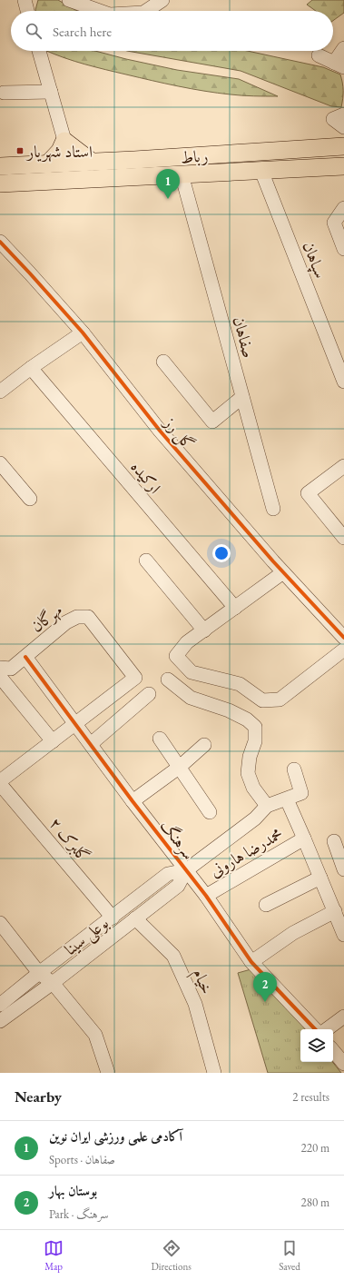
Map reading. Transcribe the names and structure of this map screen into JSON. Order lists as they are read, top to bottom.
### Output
{
  "streets": {
    "main road": ["رباط"],
    "street": [
      "سپاهان",
      "صفاهان",
      "گل رز",
      "ارکیده",
      "مهرگان",
      "گلبرک ۲",
      "سرهنگ",
      "محمدرضا هارونی",
      "بوعلی سینا",
      "خیام"
    ]
  },
  "crossings": [
    ["رباط", "سپاهان"],
    ["رباط", "صفاهان"],
    ["مهرگان", "سرهنگ"],
    ["گلبرک ۲", "بوعلی سینا"],
    ["سرهنگ", "محمدرضا هارونی"],
    ["سرهنگ", "بوعلی سینا"],
    ["محمدرضا هارونی", "بوعلی سینا"],
    ["بوعلی سینا", "خیام"]
  ],
  "places": {
    "transit": ["استاد شهریار"]
  },
  "page": {
    "search": "Search here",
    "pins": ["1", "2"],
    "heading": ["Nearby", "2 results"],
    "list": [
      {
        "mark": "1",
        "name": "آکادمی علمی ورزشی ایران نوین",
        "note": "Sports · صفاهان",
        "value": "220 m"
      },
      {
        "mark": "2",
        "name": "بوستان بهار",
        "note": "Park · سرهنگ",
        "value": "280 m"
      }
    ],
    "nav": ["Map", "Directions", "Saved"]
  }
}
